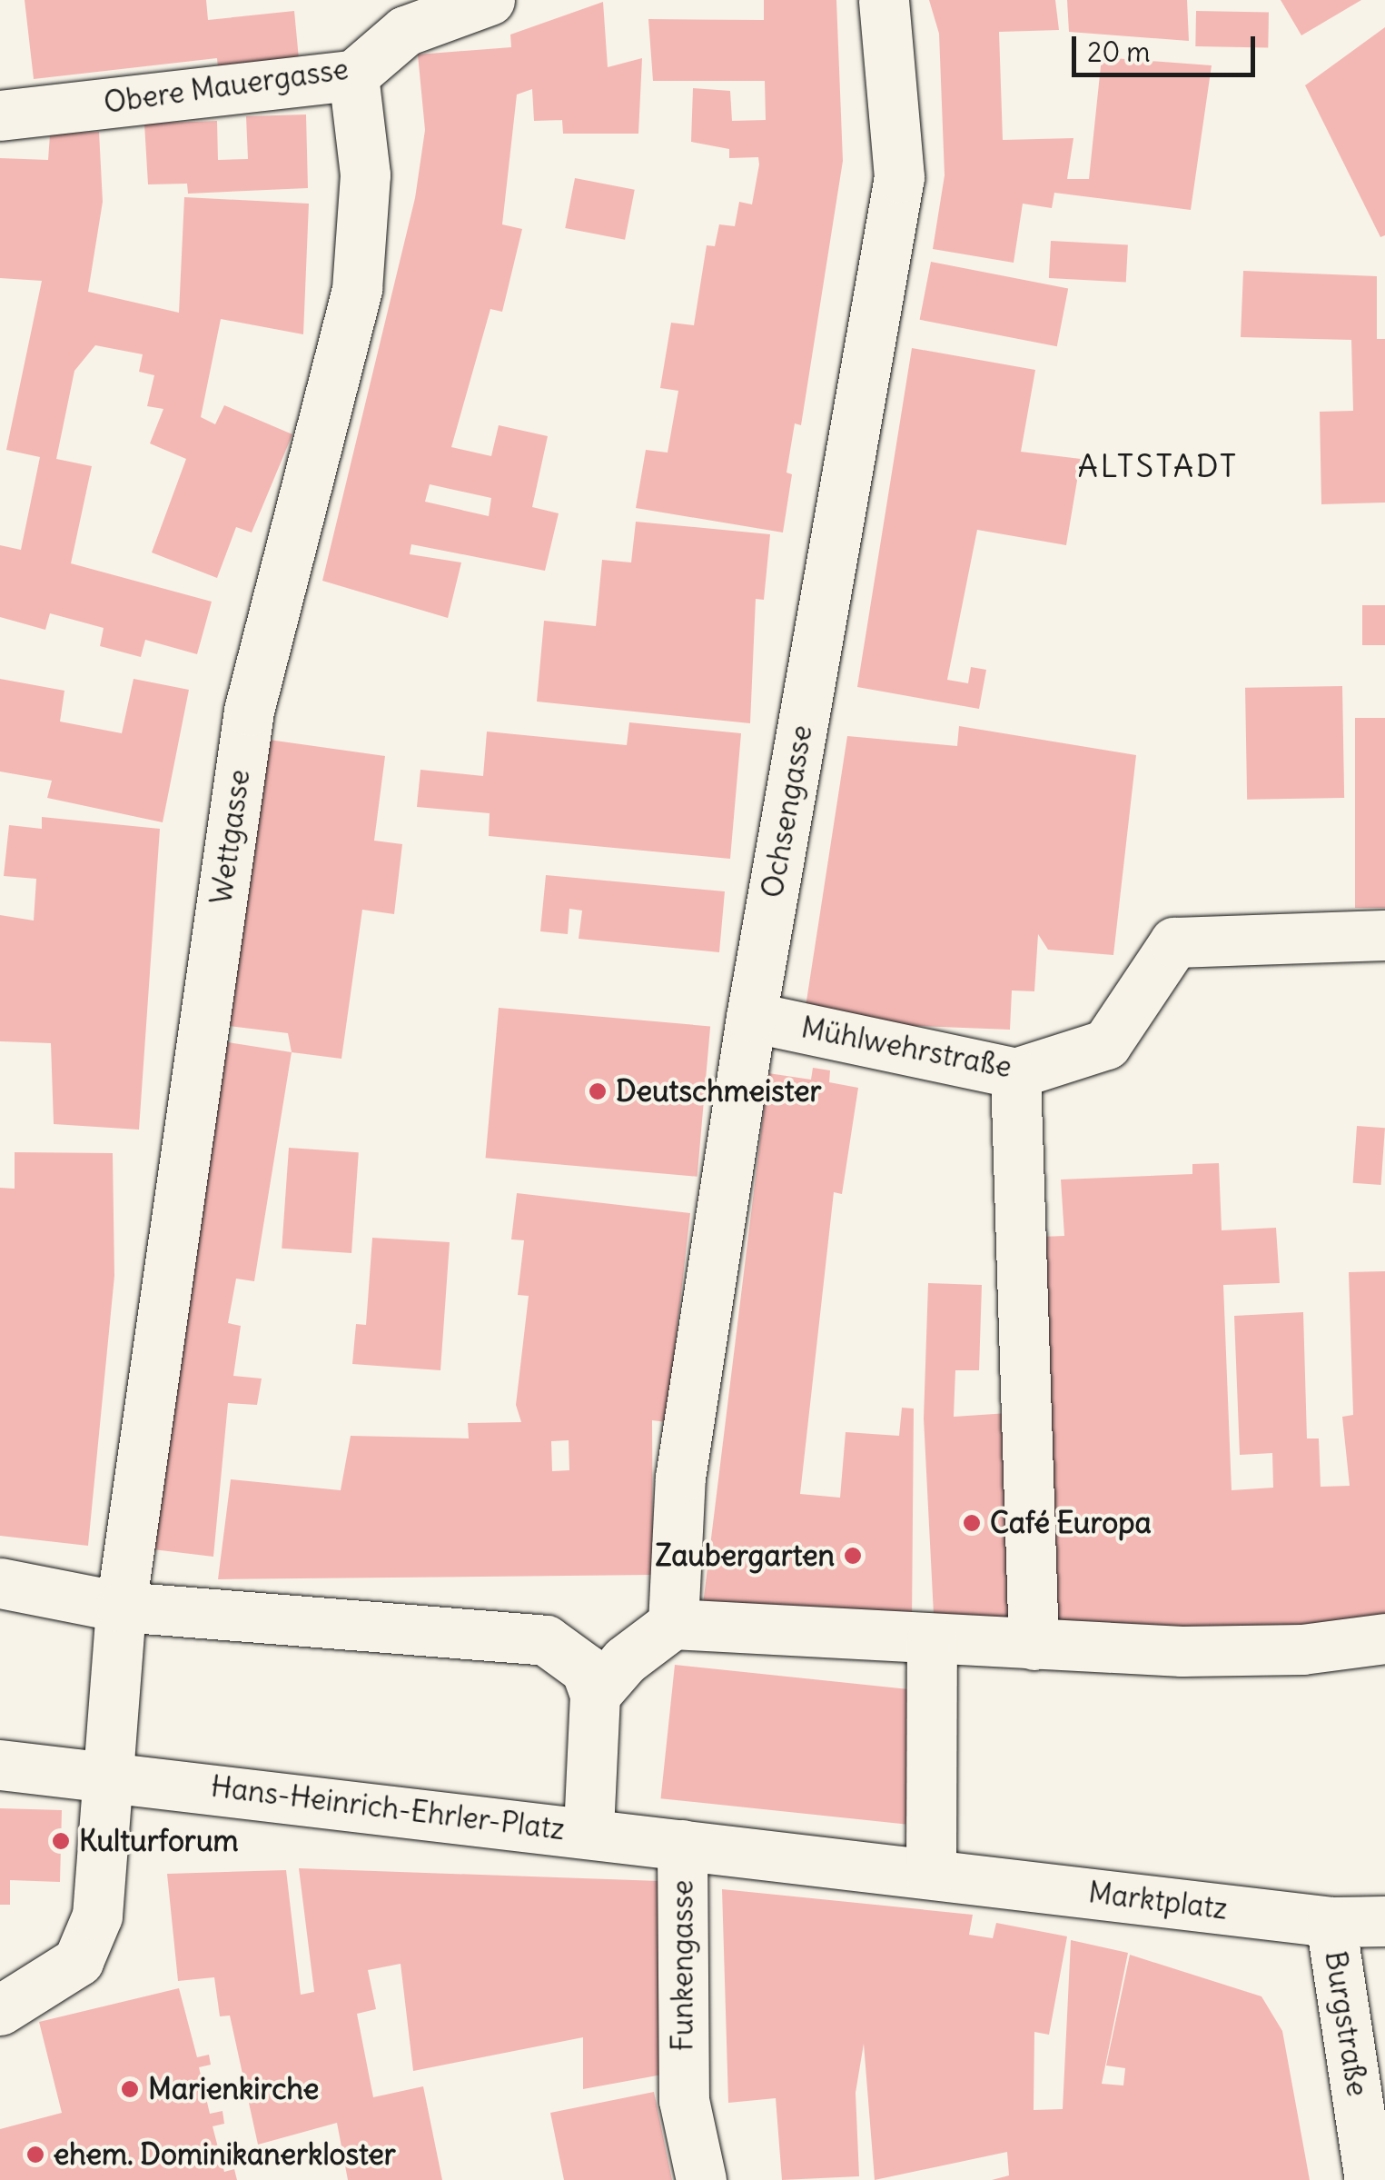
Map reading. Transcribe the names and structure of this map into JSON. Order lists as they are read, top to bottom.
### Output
{
  "streets": {
    "street": [
      "Obere Mauergasse",
      "Ochsengasse",
      "Wettgasse",
      "Mühlwehrstraße",
      "Hans-Heinrich-Ehrler-Platz",
      "Marktplatz",
      "Funkengasse",
      "Burgstraße"
    ]
  },
  "crossings": [
    ["Obere Mauergasse", "Wettgasse"],
    ["Ochsengasse", "Mühlwehrstraße"],
    ["Hans-Heinrich-Ehrler-Platz", "Funkengasse"],
    ["Marktplatz", "Funkengasse"],
    ["Marktplatz", "Burgstraße"]
  ],
  "districts": ["ALTSTADT"],
  "places": [
    "Deutschmeister",
    "Café Europa",
    "Zaubergarten",
    "Kulturforum",
    "Marienkirche",
    "ehem. Dominikanerkloster"
  ],
  "scale_bar": "20 m"
}
